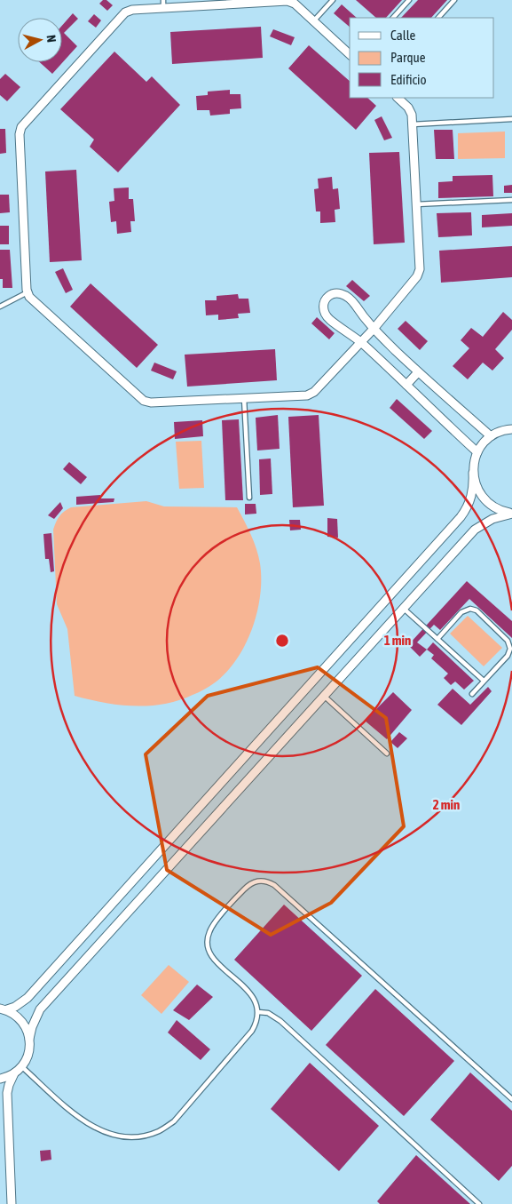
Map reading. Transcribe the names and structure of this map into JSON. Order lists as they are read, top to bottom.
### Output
{
  "legend": ["Calle", "Parque", "Edificio"],
  "north": "right",
  "rings": ["1 min", "2 min"]
}
